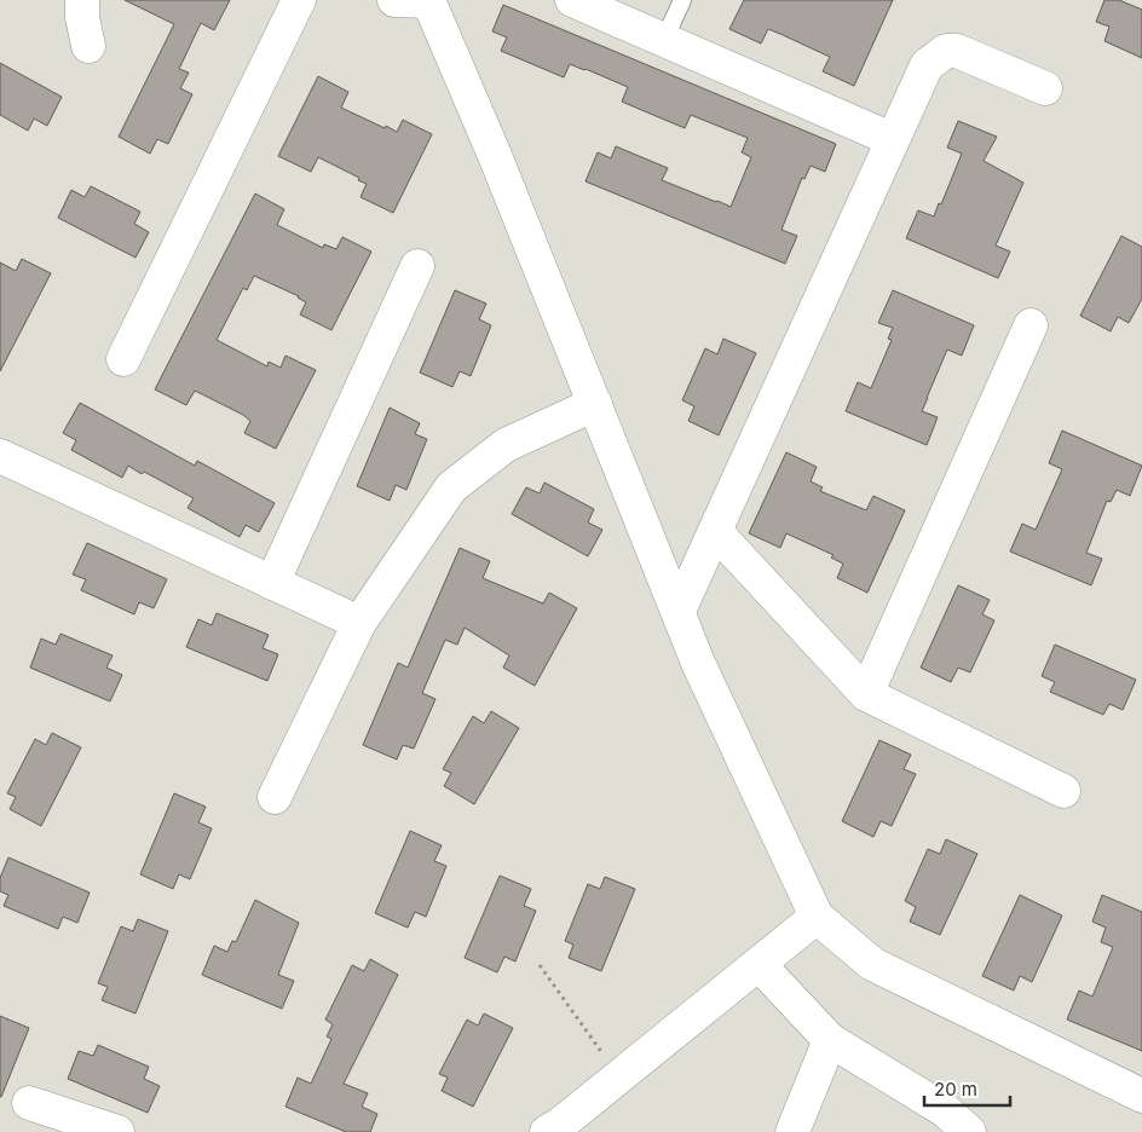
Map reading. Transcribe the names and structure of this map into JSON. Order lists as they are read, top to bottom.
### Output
{
  "scale_bar": "20 m"
}
